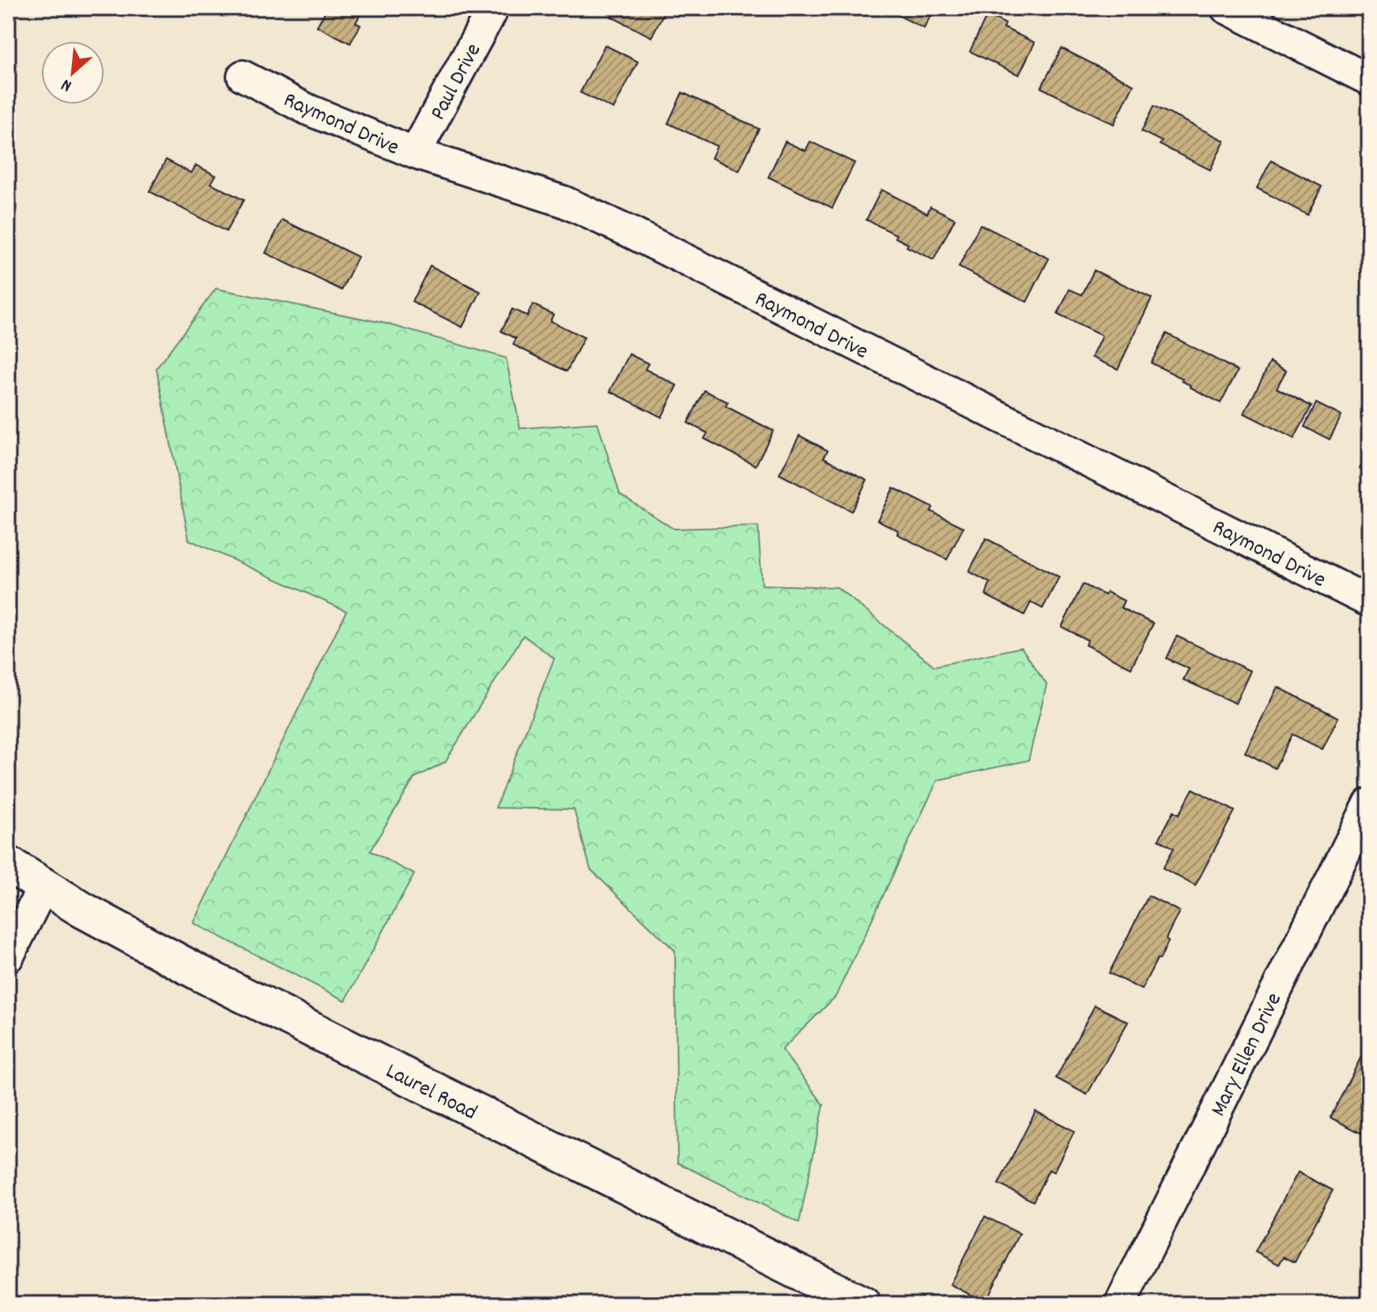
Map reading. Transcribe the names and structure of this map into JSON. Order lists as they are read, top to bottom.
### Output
{
  "streets": {
    "street": [
      "Paul Drive",
      "Raymond Drive",
      "Mary Ellen Drive",
      "Laurel Road"
    ]
  },
  "crossings": [
    ["Paul Drive", "Raymond Drive"]
  ],
  "north": "bottom left"
}
